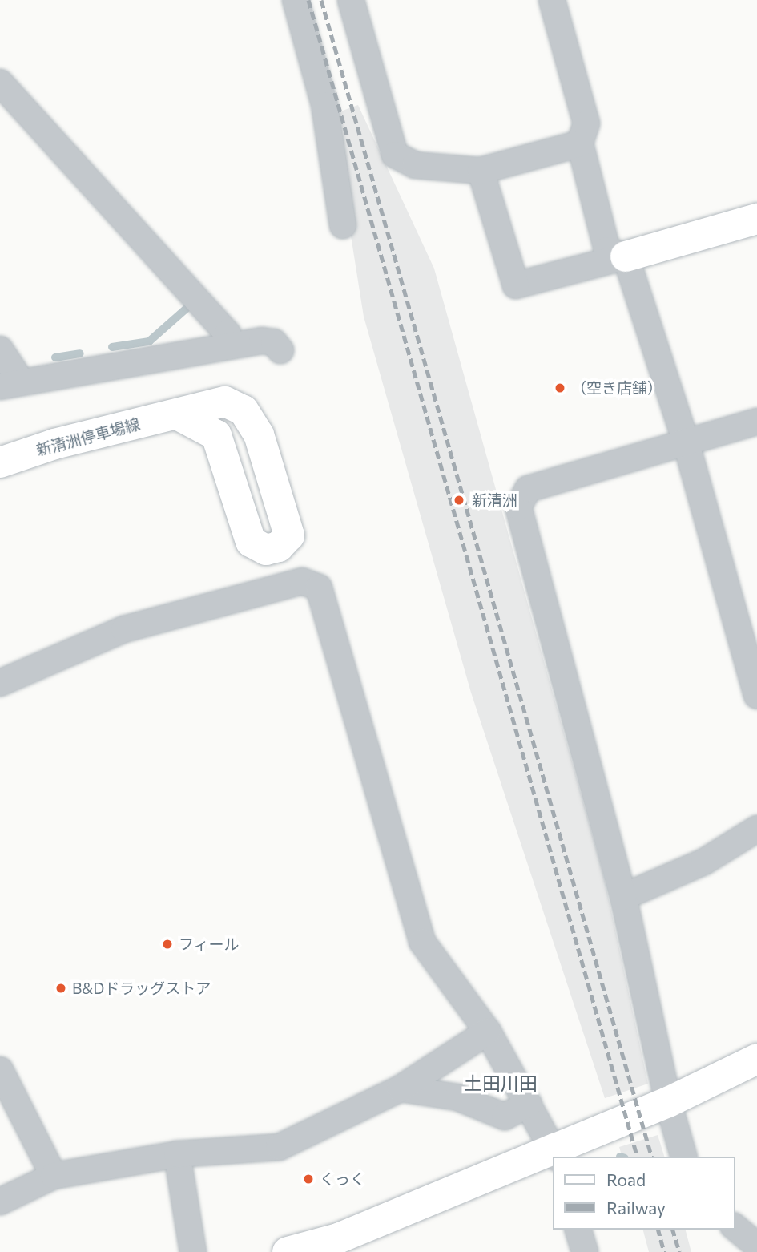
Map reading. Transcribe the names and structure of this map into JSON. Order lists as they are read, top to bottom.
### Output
{
  "streets": {
    "street": ["新清洲停車場線"]
  },
  "districts": ["土田川田"],
  "places": [
    "（空き店舗）",
    "新清洲",
    "フィール",
    "B&Dドラッグストア",
    "くっく"
  ],
  "legend": ["Road", "Railway"]
}
